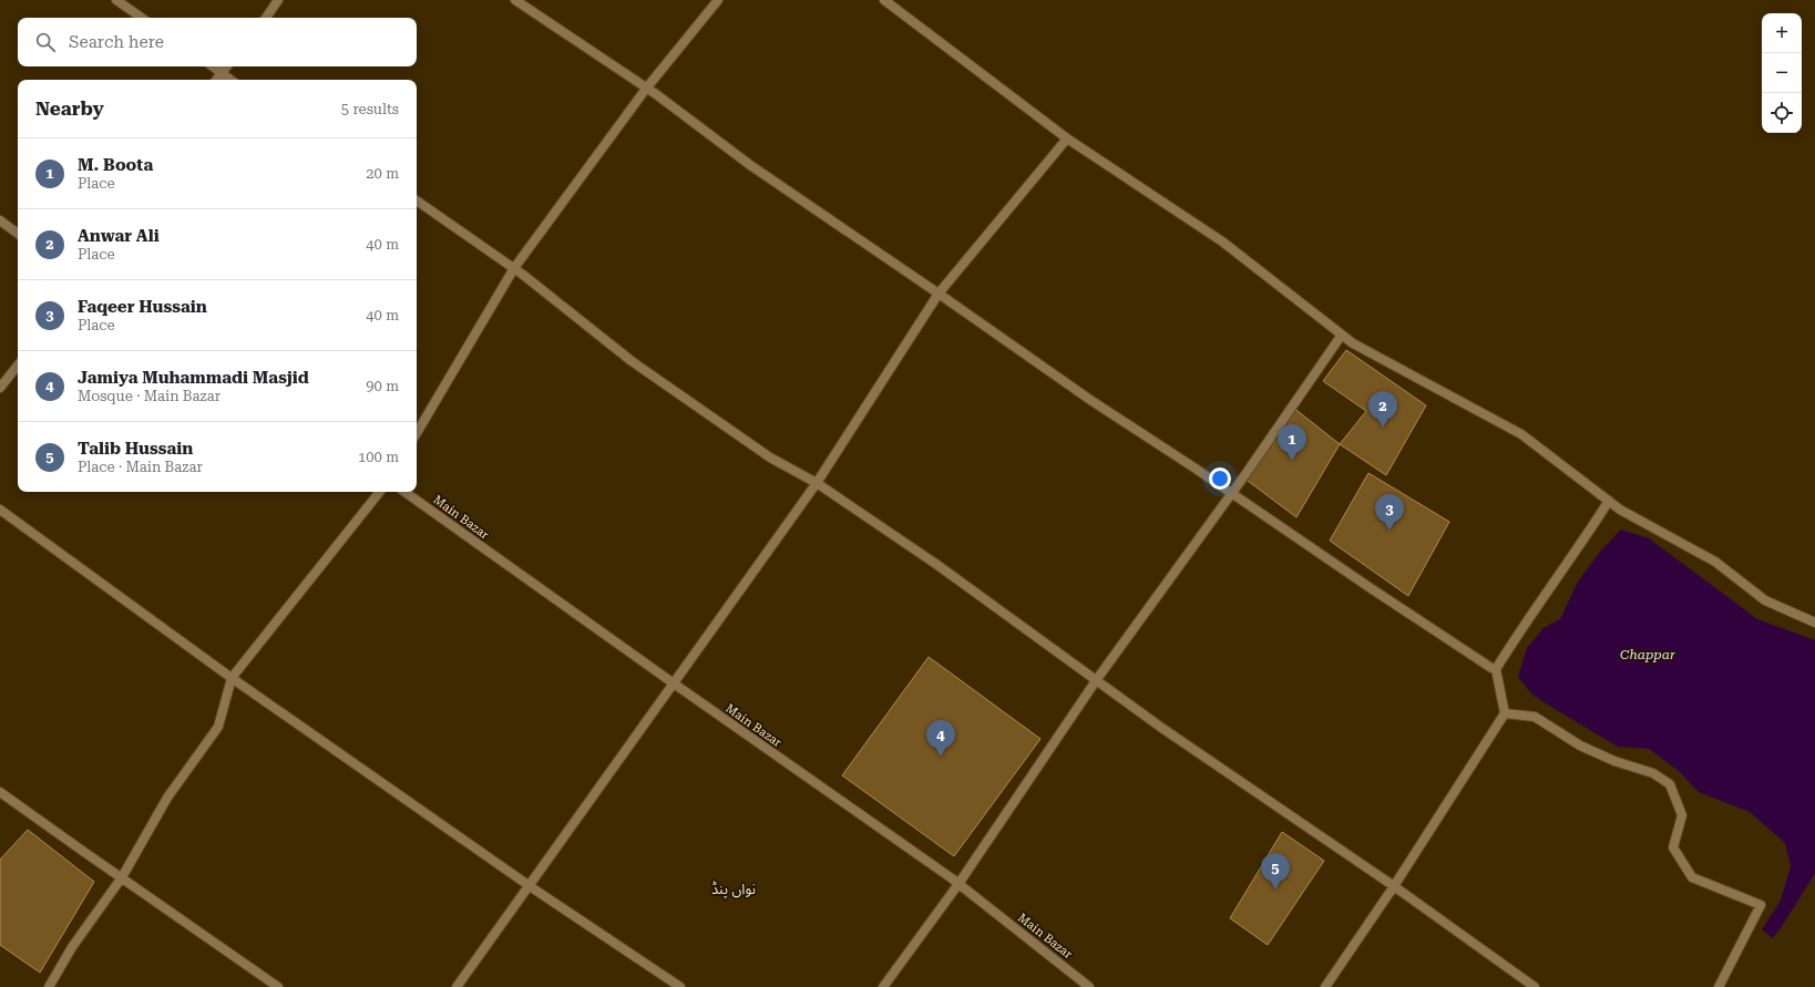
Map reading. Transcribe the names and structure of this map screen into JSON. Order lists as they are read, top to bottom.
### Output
{
  "streets": {
    "street": ["Main Bazar"]
  },
  "districts": ["نواں پنڈ"],
  "water": ["Chappar"],
  "page": {
    "map_buttons": ["+", "−"],
    "search": "Search here",
    "heading": ["Nearby", "5 results"],
    "list": [
      {
        "mark": "1",
        "name": "M. Boota",
        "note": "Place",
        "value": "20 m"
      },
      {
        "mark": "2",
        "name": "Anwar Ali",
        "note": "Place",
        "value": "40 m"
      },
      {
        "mark": "3",
        "name": "Faqeer Hussain",
        "note": "Place",
        "value": "40 m"
      },
      {
        "mark": "4",
        "name": "Jamiya Muhammadi Masjid",
        "note": "Mosque · Main Bazar",
        "value": "90 m"
      },
      {
        "mark": "5",
        "name": "Talib Hussain",
        "note": "Place · Main Bazar",
        "value": "100 m"
      }
    ],
    "pins": [
      "2",
      "1",
      "3",
      "4",
      "5"
    ]
  }
}
